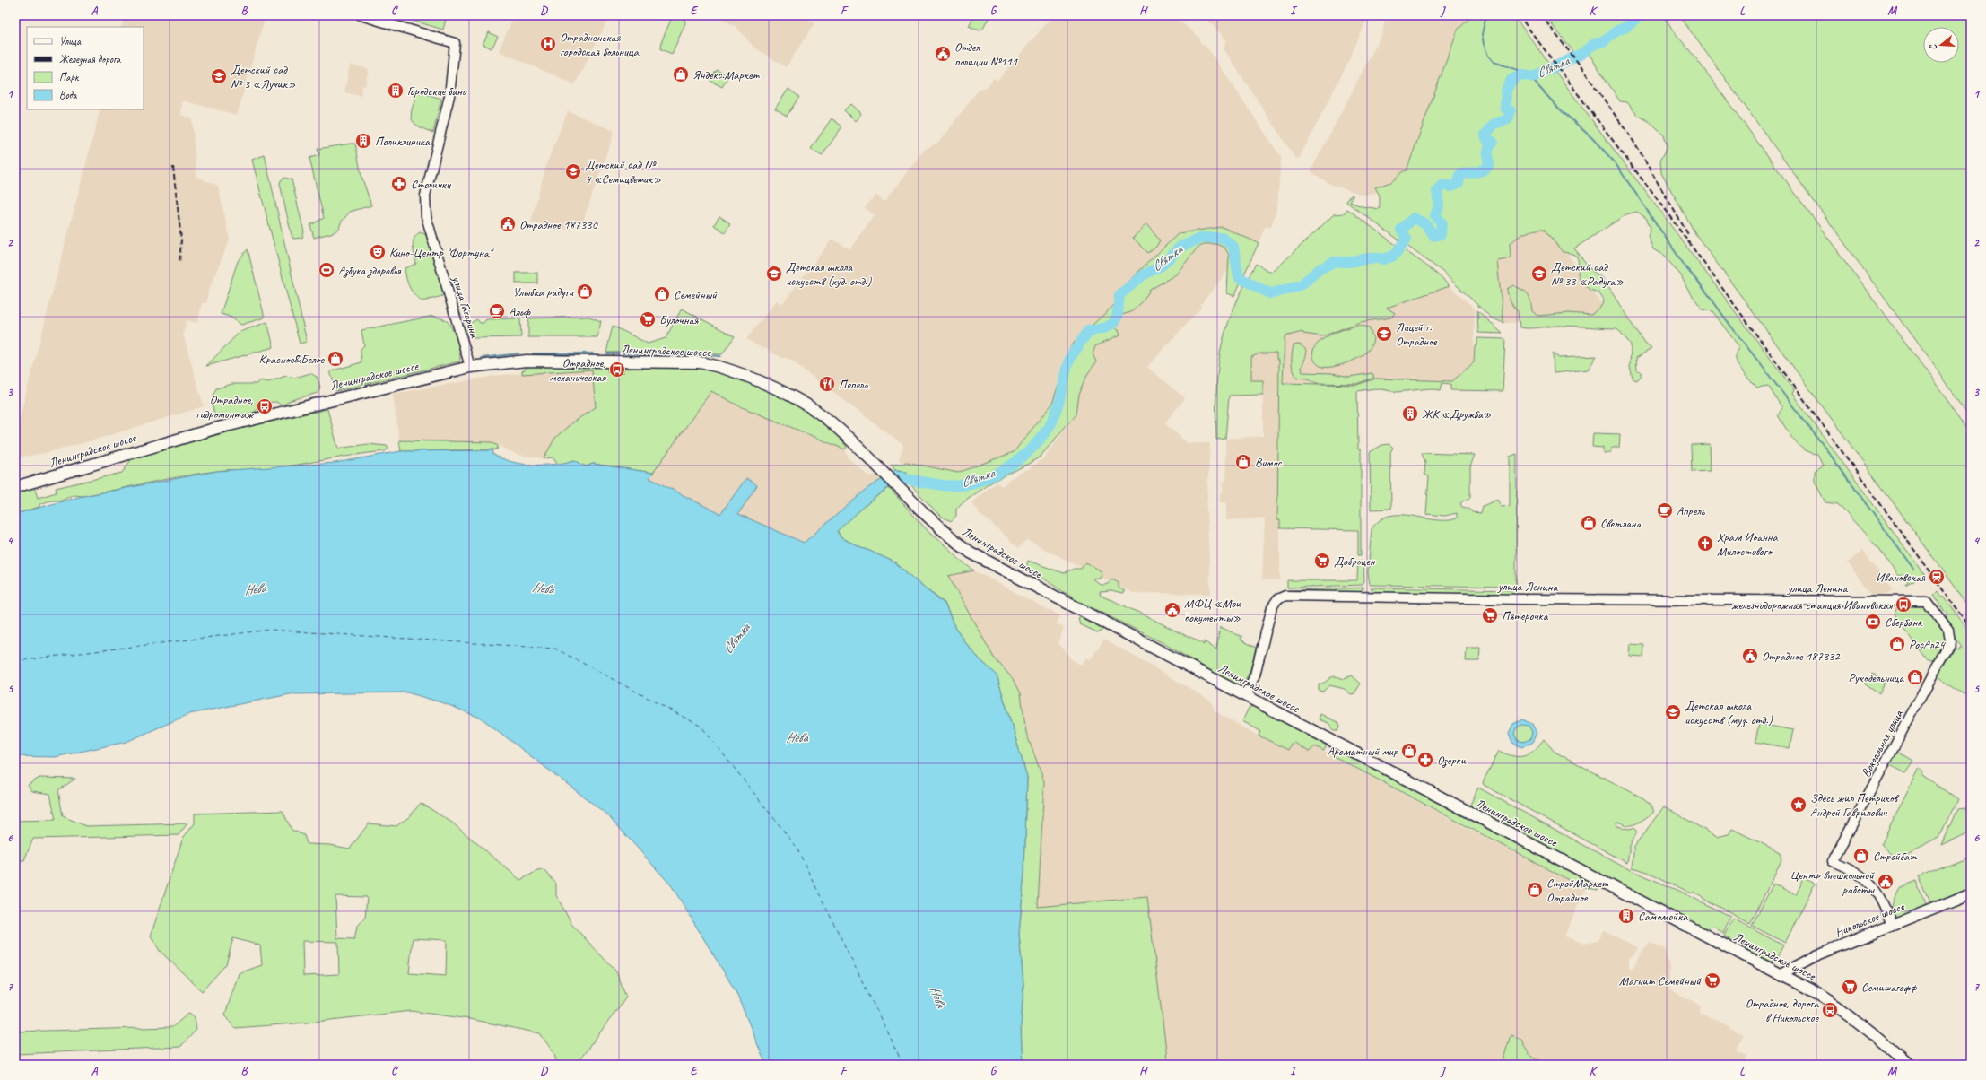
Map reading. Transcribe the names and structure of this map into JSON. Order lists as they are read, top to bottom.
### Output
{
  "streets": {
    "main road": ["Ленинградское шоссе", "Никольское шоссе"],
    "street": ["улица Гагарина", "улица Ленина", "Вокзальная улица"]
  },
  "crossings": [
    ["улица Гагарина", "Ленинградское шоссе"],
    ["Ленинградское шоссе", "улица Ленина"],
    ["Ленинградское шоссе", "Никольское шоссе"],
    ["улица Ленина", "Вокзальная улица"],
    ["Вокзальная улица", "Никольское шоссе"]
  ],
  "water": ["Святка", "Нева"],
  "places": {
    "hospital": ["Отрадненская городская больница"],
    "public building": [
      "Отдел полиции №111",
      "Отрадное 187330",
      "МФЦ «Мои документы»",
      "Отрадное 187332",
      "Центр внешкольной работы"
    ],
    "shop": [
      "Яндекс.Маркет",
      "Улыбка радуги",
      "Семейный",
      "Красное&Белое",
      "Вимос",
      "Светлана",
      "РосАл24",
      "Рукодельница",
      "Ароматный мир",
      "Стройбат",
      "СтройМаркет Отрадное"
    ],
    "school or university": [
      "Детский сад № 3 «Лучик»",
      "Детский сад № 4 «Семицветик»",
      "Детская школа искусств (худ. отд.)",
      "Детский сад № 33 «Радуга»",
      "Лицей г. Отрадное",
      "Детская школа искусств (муз. отд.)"
    ],
    "building": [
      "Городские бани",
      "Поликлиника",
      "ЖК «Дружба»",
      "Самомойка"
    ],
    "pharmacy": ["Столички", "Озерки"],
    "theatre": ["Кино-Центр \"Фортуна\""],
    "sports": ["Азбука здоровья"],
    "cafe": ["Альф", "Апрель"],
    "supermarket": [
      "Булочная",
      "Доброцен",
      "Пятёрочка",
      "Магнит Семейный",
      "Семишагофф"
    ],
    "bus stop": [
      "Отрадное, механическая",
      "Отрадное, гидромонтаж",
      "железнодорожная станция Ивановская",
      "Отрадное, дорога в Никольское"
    ],
    "restaurant": ["Пепела"],
    "church": ["Храм Иоанна Милостивого"],
    "station": ["Ивановская"],
    "bank": ["Сбербанк"],
    "place": ["Здесь жил Петриков Андрей Гаврилович"]
  },
  "legend": [
    "Улица",
    "Железная дорога",
    "Парк",
    "Вода"
  ],
  "north": "left",
  "grid": {
    "columns": [
      "A",
      "B",
      "C",
      "D",
      "E",
      "F",
      "G",
      "H",
      "I",
      "J",
      "K",
      "L",
      "M"
    ],
    "rows": [
      "1",
      "2",
      "3",
      "4",
      "5",
      "6",
      "7"
    ]
  }
}
